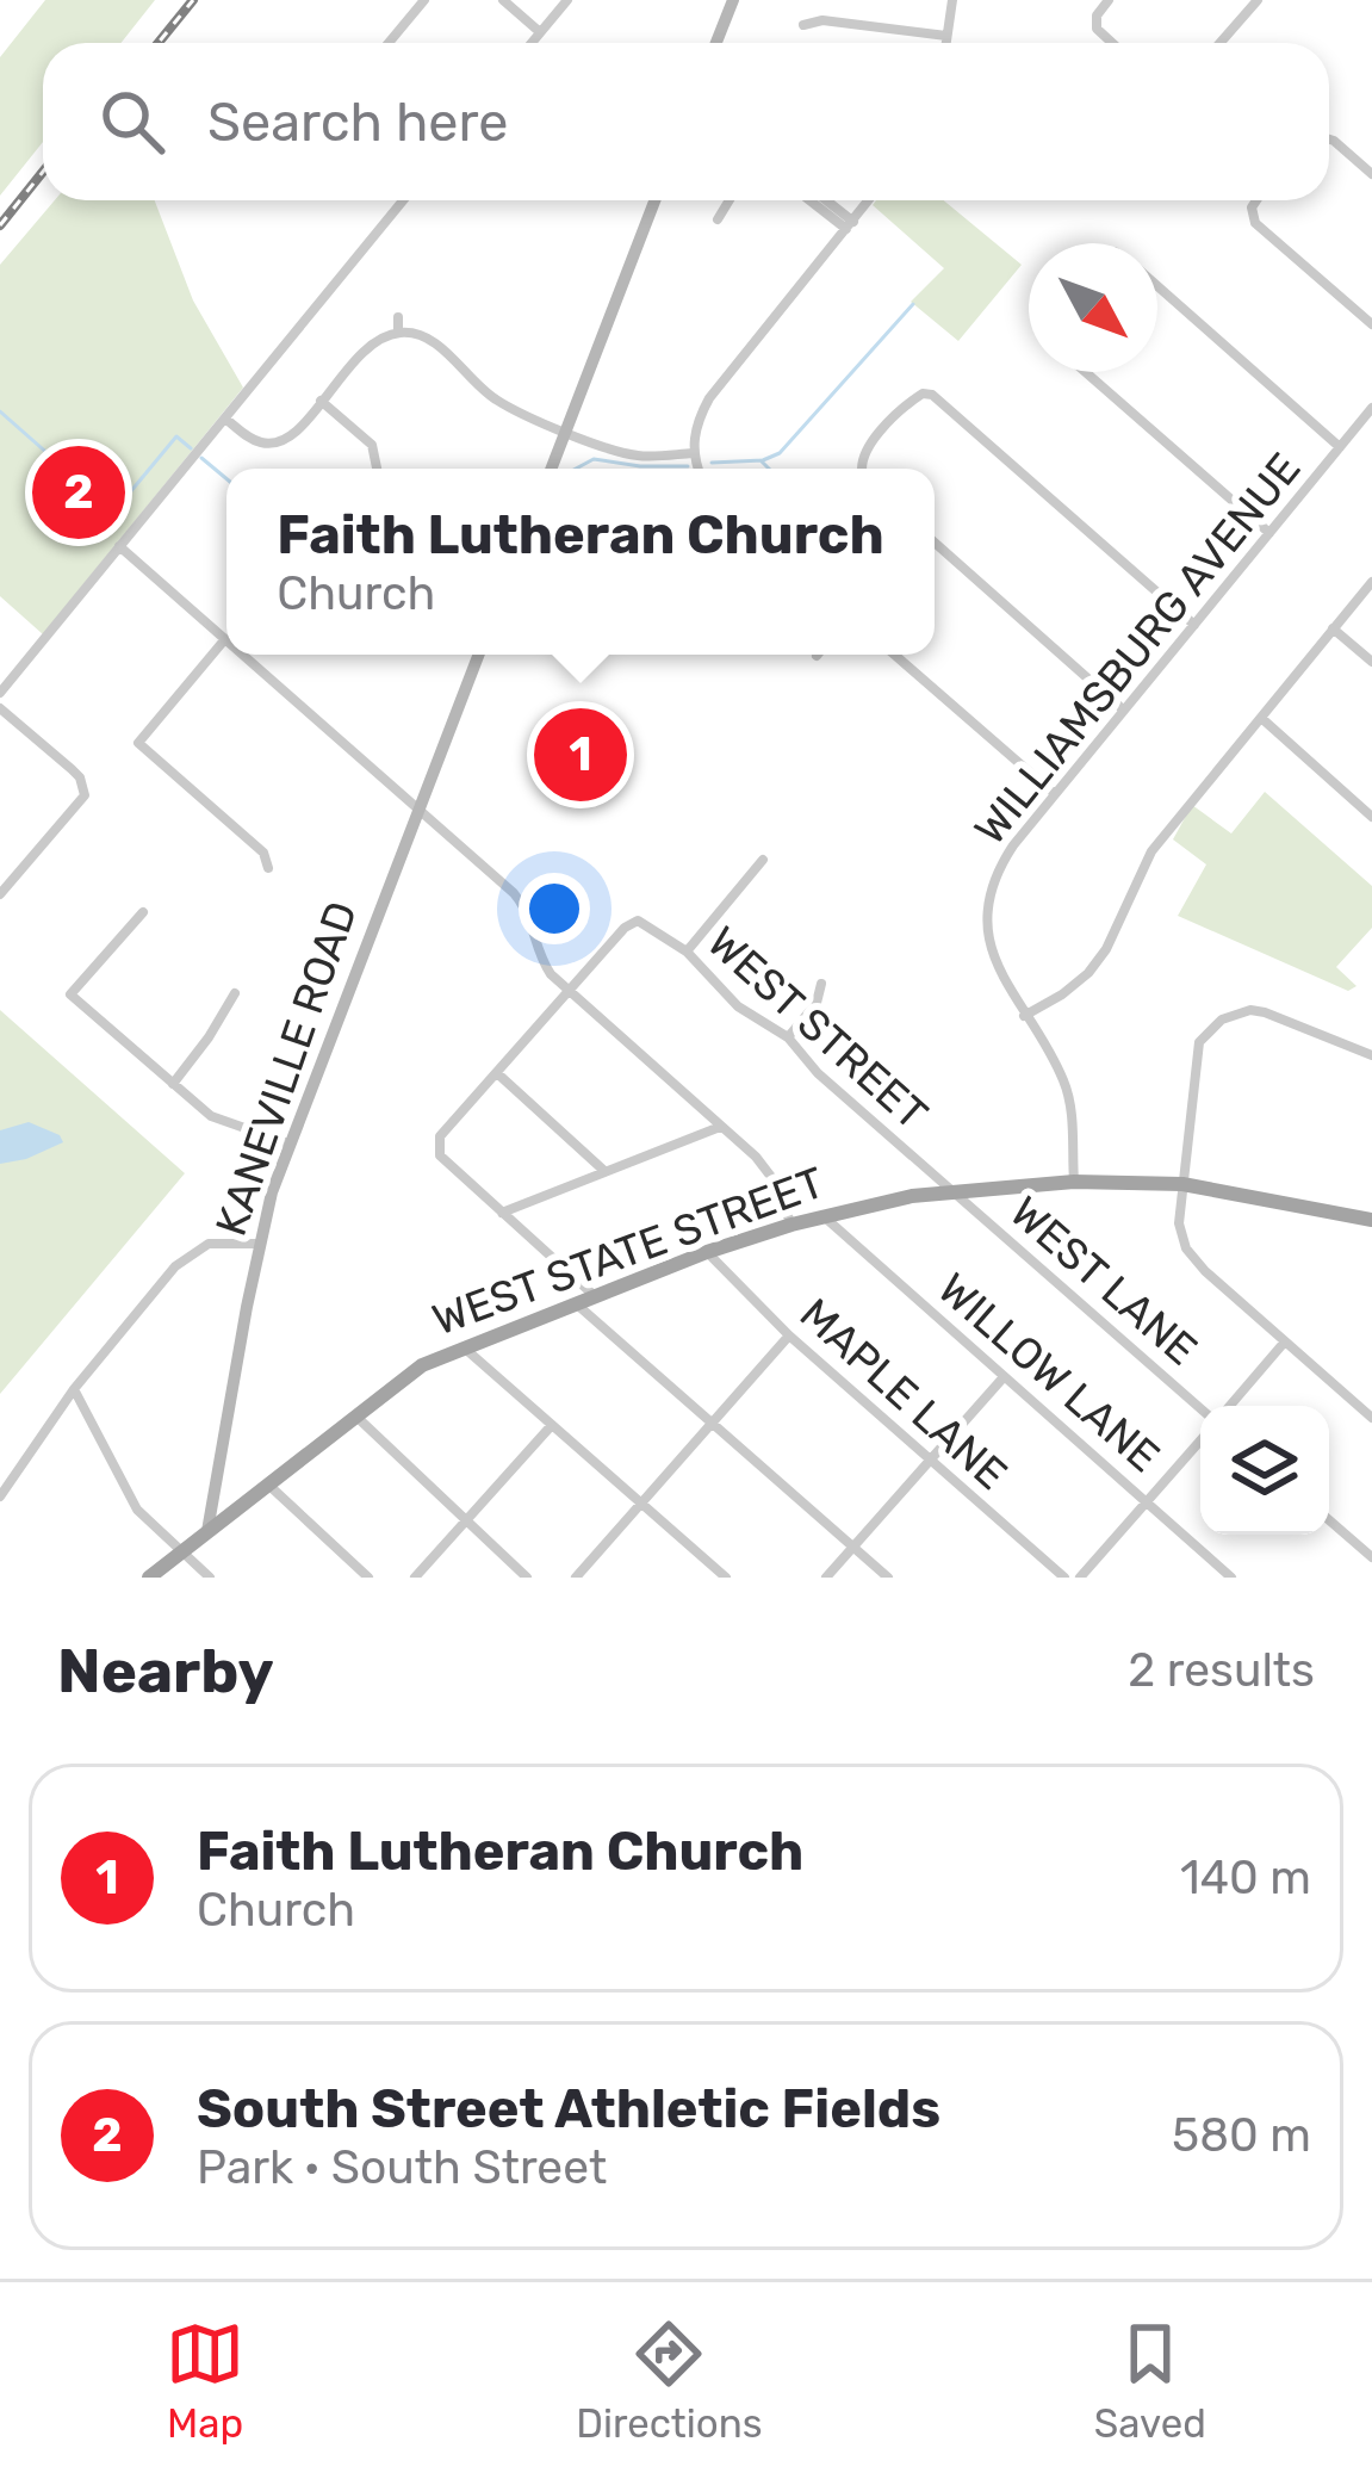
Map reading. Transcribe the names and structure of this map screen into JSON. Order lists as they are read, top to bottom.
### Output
{
  "streets": {
    "main road": ["KANEVILLE ROAD", "WEST STATE STREET"],
    "street": [
      "WILLIAMSBURG AVENUE",
      "WEST STREET",
      "WEST LANE",
      "WILLOW LANE",
      "MAPLE LANE"
    ]
  },
  "crossings": [
    ["WILLIAMSBURG AVENUE", "WEST STATE STREET"],
    ["WEST STREET", "WEST STATE STREET"],
    ["WEST STREET", "WEST LANE"],
    ["KANEVILLE ROAD", "WEST STATE STREET"],
    ["WEST STATE STREET", "WEST LANE"],
    ["WEST STATE STREET", "WILLOW LANE"],
    ["WEST STATE STREET", "MAPLE LANE"]
  ],
  "north": "bottom right",
  "page": {
    "search": "Search here",
    "pins": ["2", "1"],
    "popup": ["Faith Lutheran Church", "Church"],
    "heading": ["Nearby", "2 results"],
    "list": [
      {
        "mark": "1",
        "name": "Faith Lutheran Church",
        "note": "Church",
        "value": "140 m"
      },
      {
        "mark": "2",
        "name": "South Street Athletic Fields",
        "note": "Park · South Street",
        "value": "580 m"
      }
    ],
    "nav": ["Map", "Directions", "Saved"]
  }
}
